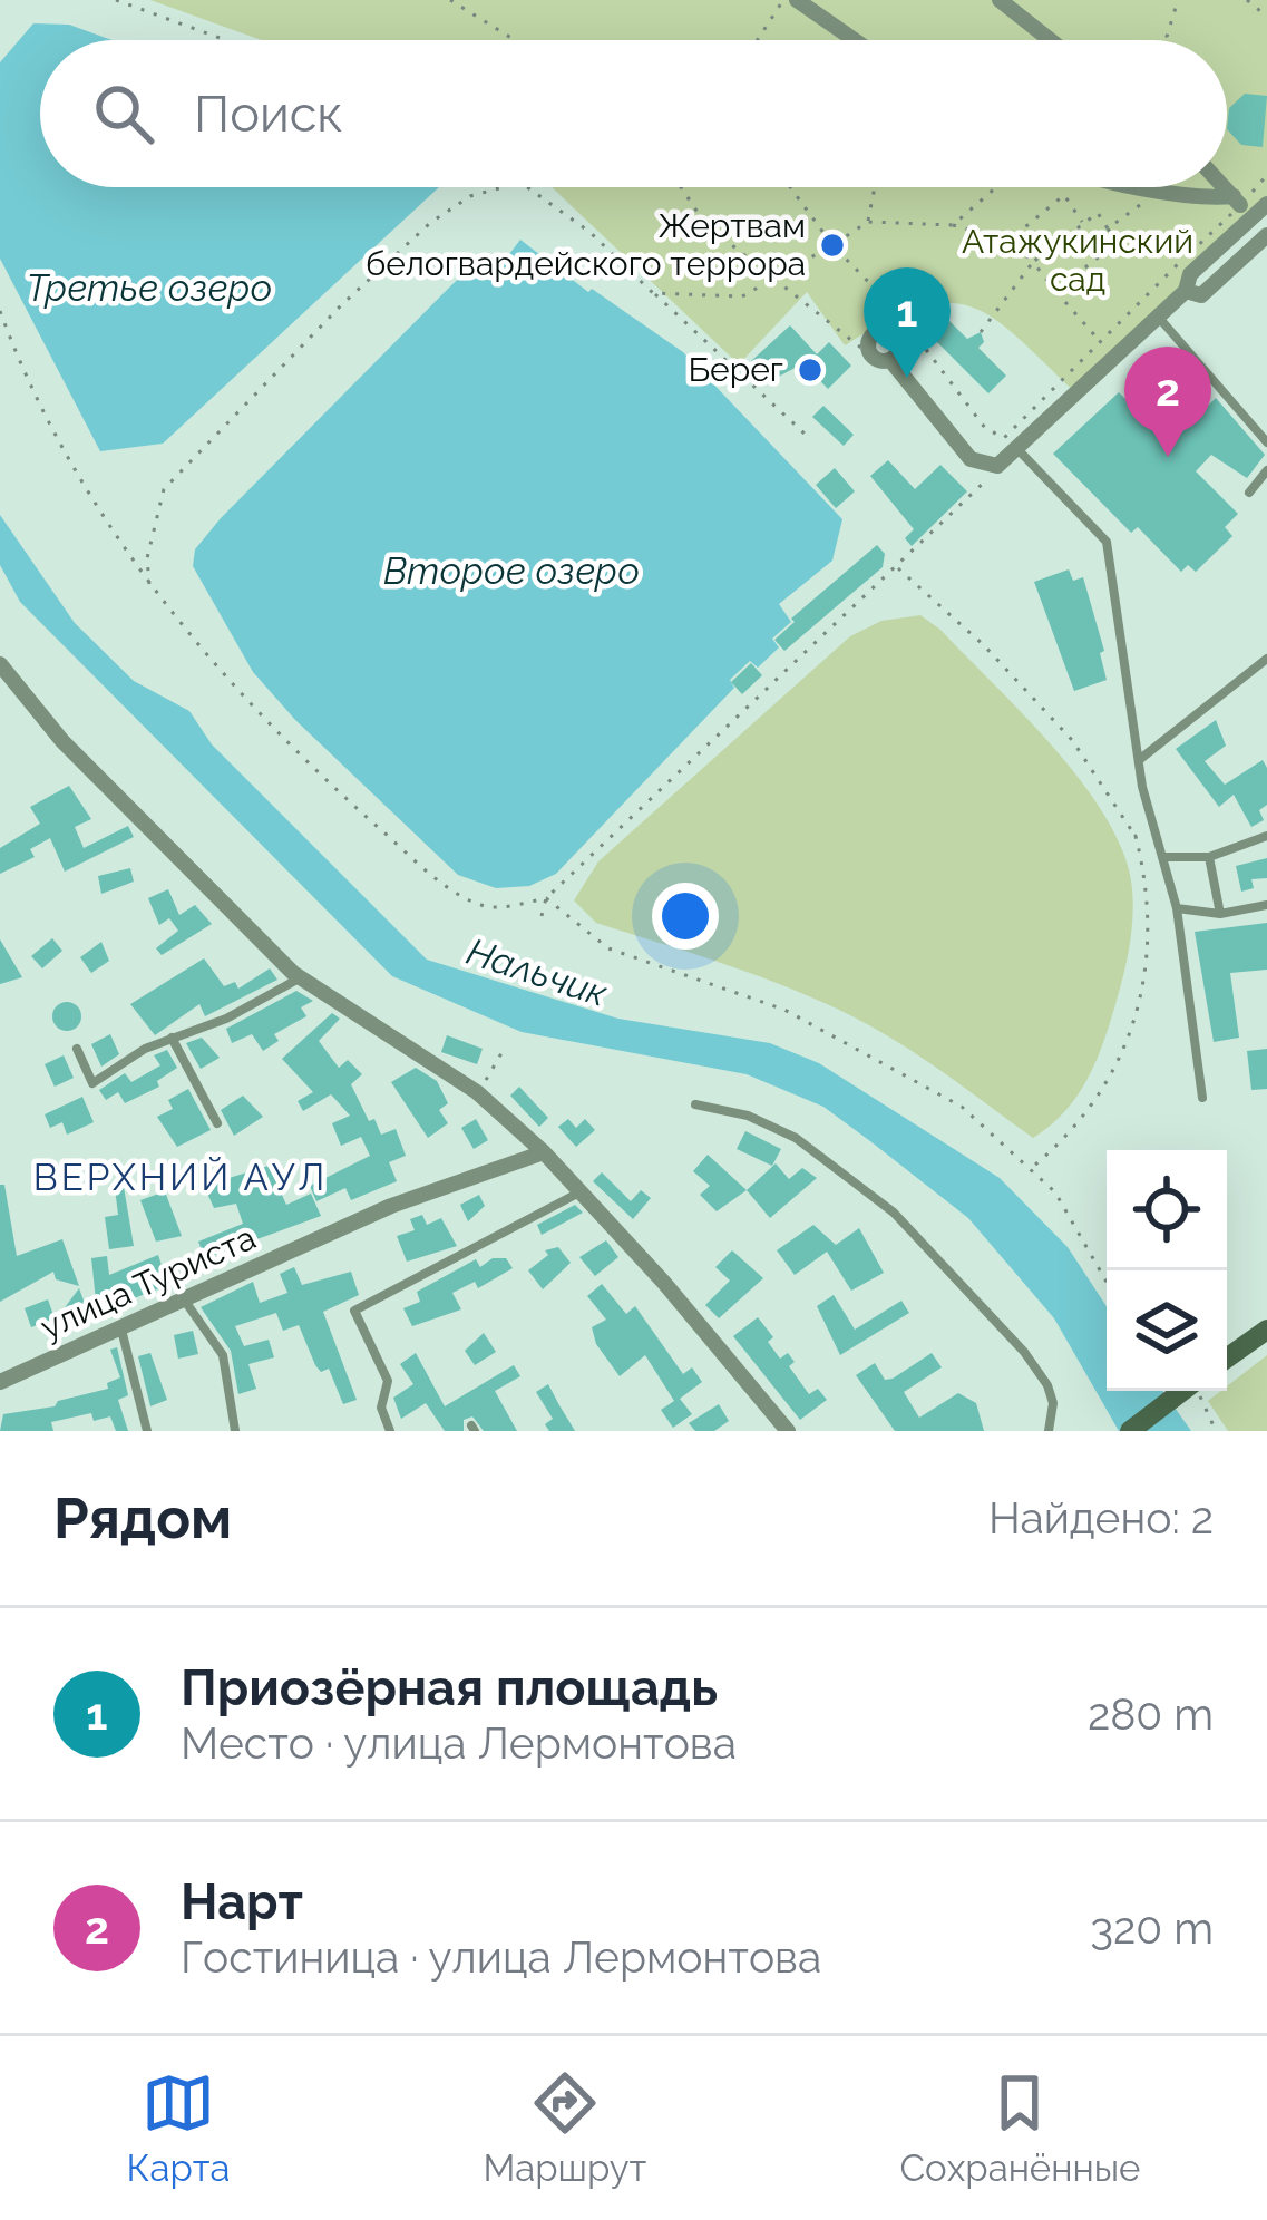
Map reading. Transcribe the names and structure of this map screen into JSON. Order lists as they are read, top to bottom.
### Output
{
  "streets": {
    "street": ["улица Туриста"]
  },
  "districts": ["ВЕРХНИЙ АУЛ"],
  "water": ["Третье озеро", "Второе озеро", "Нальчик"],
  "parks": ["Атажукинский сад"],
  "places": ["Жертвам белогвардейского террора", "Берег"],
  "page": {
    "search": "Поиск",
    "pins": ["1", "2"],
    "heading": ["Рядом", "Найдено: 2"],
    "list": [
      {
        "mark": "1",
        "name": "Приозёрная площадь",
        "note": "Место · улица Лермонтова",
        "value": "280 m"
      },
      {
        "mark": "2",
        "name": "Нарт",
        "note": "Гостиница · улица Лермонтова",
        "value": "320 m"
      }
    ],
    "nav": ["Карта", "Маршрут", "Сохранённые"]
  }
}
